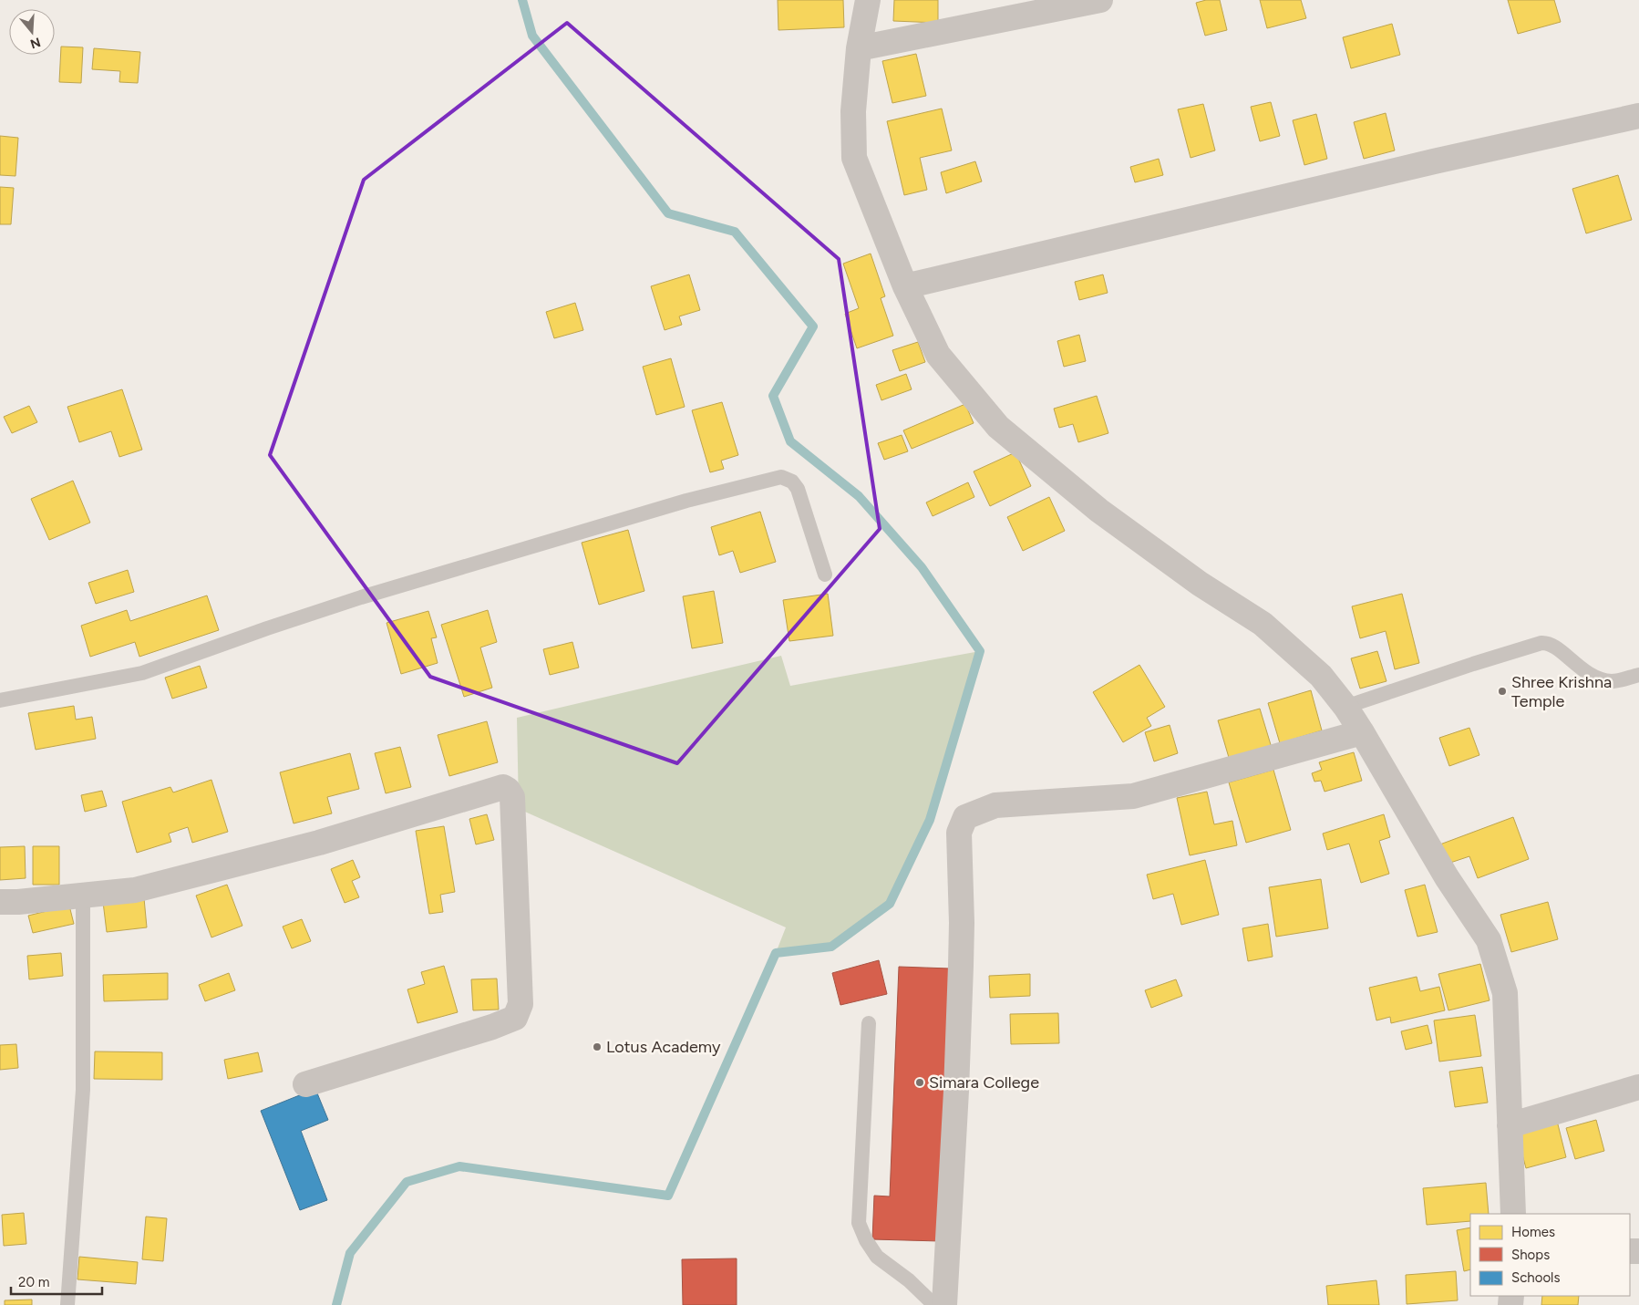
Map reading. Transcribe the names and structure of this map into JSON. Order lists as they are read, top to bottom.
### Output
{
  "places": ["Shree Krishna Temple", "Lotus Academy", "Simara College"],
  "legend": ["Homes", "Shops", "Schools"],
  "scale_bar": "20 m",
  "north": "bottom"
}
